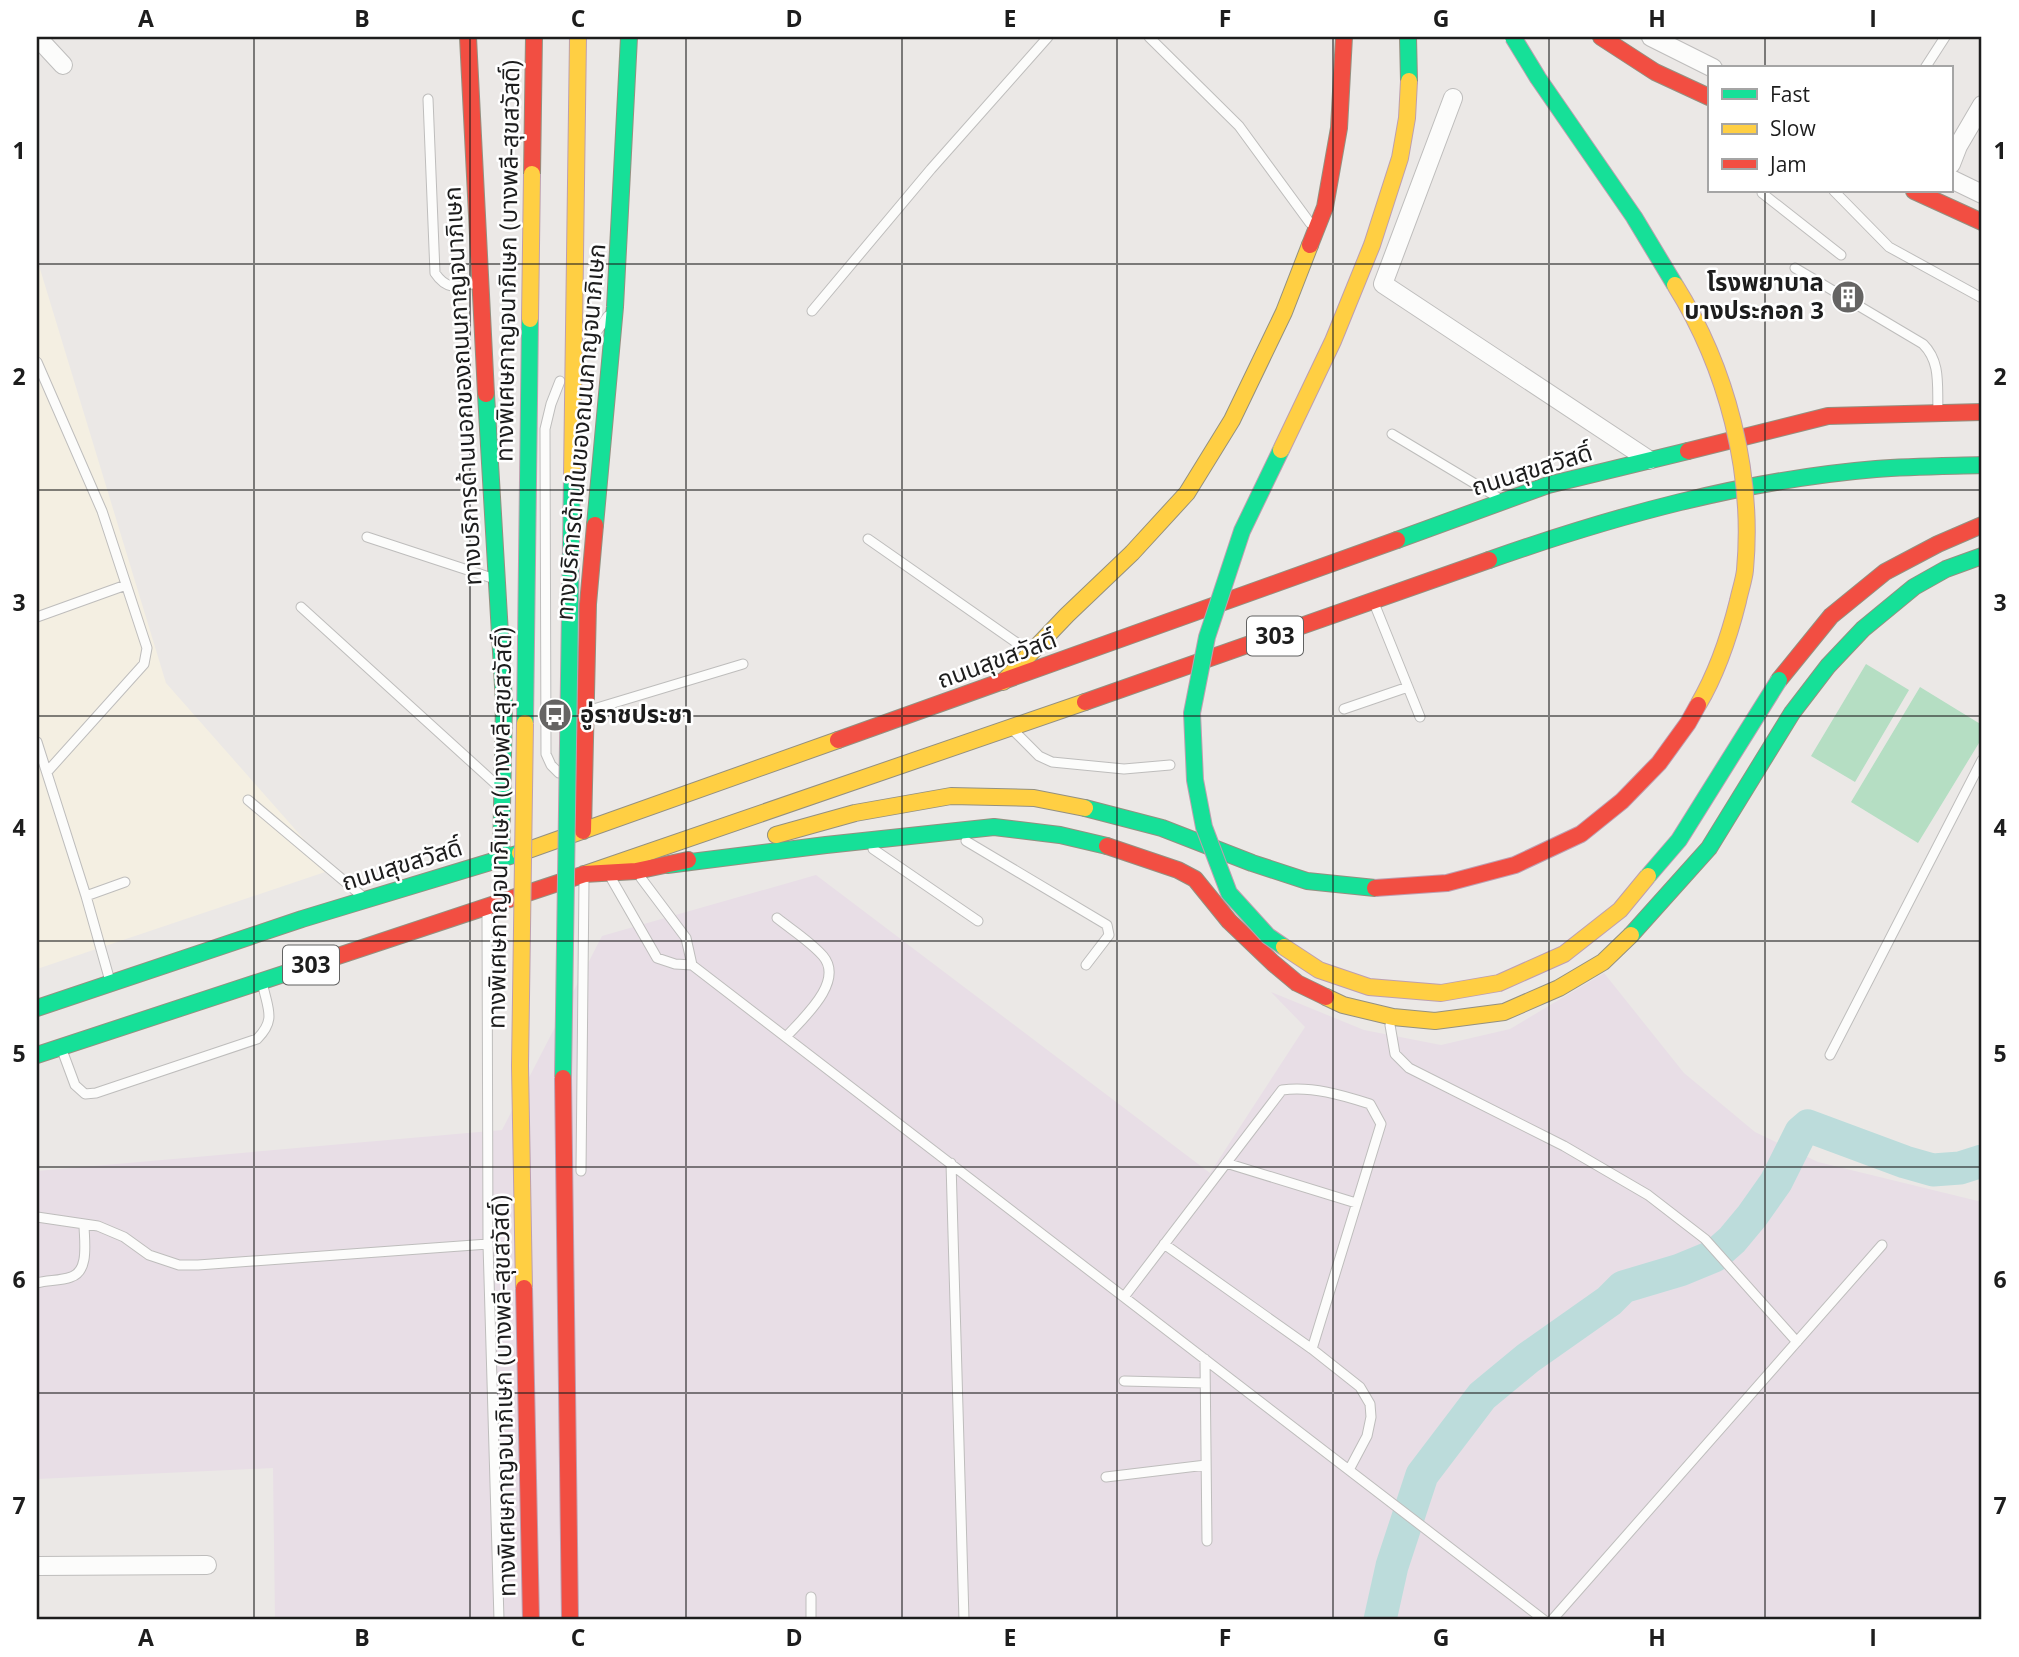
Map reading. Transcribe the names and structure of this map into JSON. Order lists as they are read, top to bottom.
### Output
{
  "streets": {
    "main road": [
      "ทางพิเศษกาญจนาภิเษก (บางพลี-สุขสวัสดิ์)",
      "ทางบริการด้านนอกของถนนกาญจนาภิเษก",
      "ทางบริการด้านในของถนนกาญจนาภิเษก",
      "ถนนสุขสวัสดิ์",
      "303"
    ]
  },
  "crossings": [
    ["ทางบริการด้านนอกของถนนกาญจนาภิเษก", "ถนนสุขสวัสดิ์"],
    ["ทางบริการด้านในของถนนกาญจนาภิเษก", "ถนนสุขสวัสดิ์"],
    ["ทางบริการด้านในของถนนกาญจนาภิเษก", "303"]
  ],
  "places": {
    "building": ["โรงพยาบาล บางประกอก 3"],
    "bus stop": ["อู่ราชประชา"]
  },
  "legend": ["Fast", "Slow", "Jam"],
  "grid": {
    "columns": [
      "A",
      "B",
      "C",
      "D",
      "E",
      "F",
      "G",
      "H",
      "I"
    ],
    "rows": [
      "1",
      "2",
      "3",
      "4",
      "5",
      "6",
      "7"
    ]
  }
}
